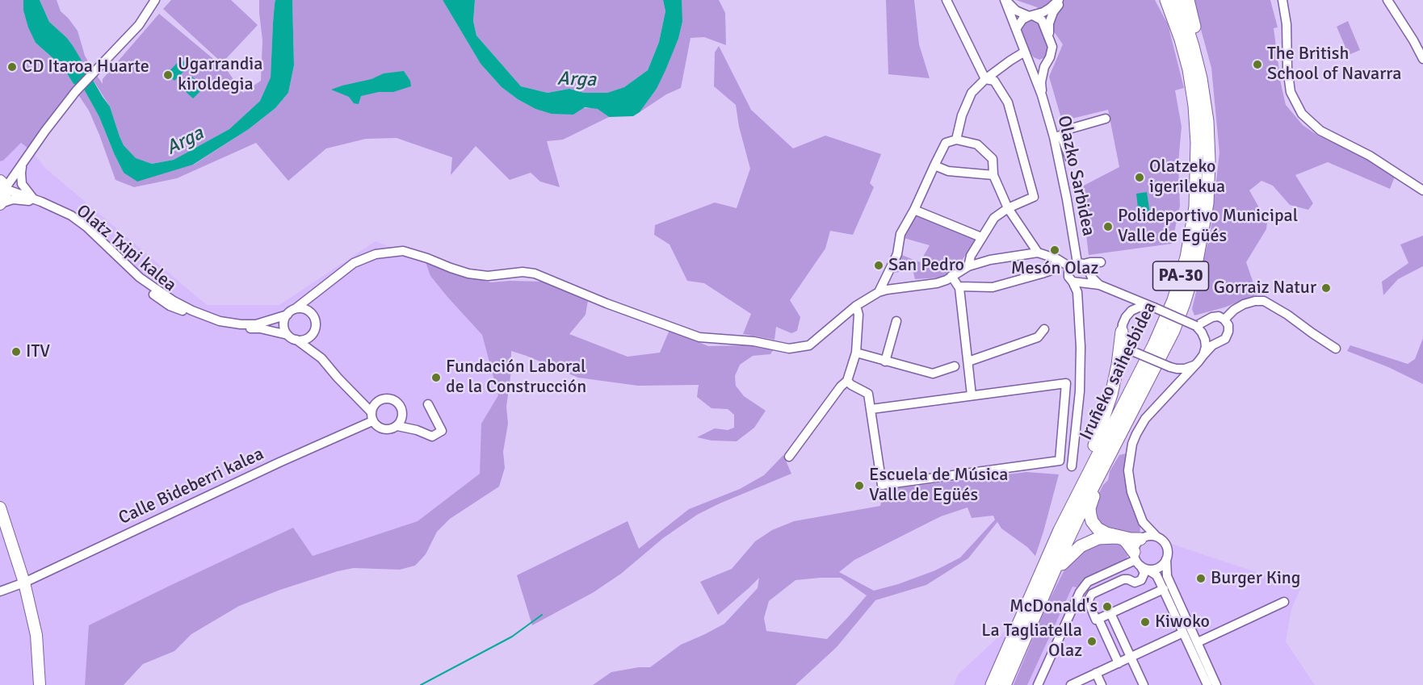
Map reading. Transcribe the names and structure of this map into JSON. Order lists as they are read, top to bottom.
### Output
{
  "streets": {
    "highway": ["PA-30", "Iruñeko saihesbidea"],
    "street": ["Olazko Sarbidea", "Olatz Txipi kalea", "Calle Bideberri kalea"]
  },
  "water": ["Arga"],
  "places": [
    "The British School of Navarra",
    "CD Itaroa Huarte",
    "Ugarrandia kiroldegia",
    "Olatzeko igerilekua",
    "Polideportivo Municipal Valle de Egüés",
    "Mesón Olaz",
    "San Pedro",
    "Gorraiz Natur",
    "ITV",
    "Fundación Laboral de la Construcción",
    "Escuela de Música Valle de Egüés",
    "Burger King",
    "McDonald's",
    "Kiwoko",
    "La Tagliatella Olaz"
  ]
}
